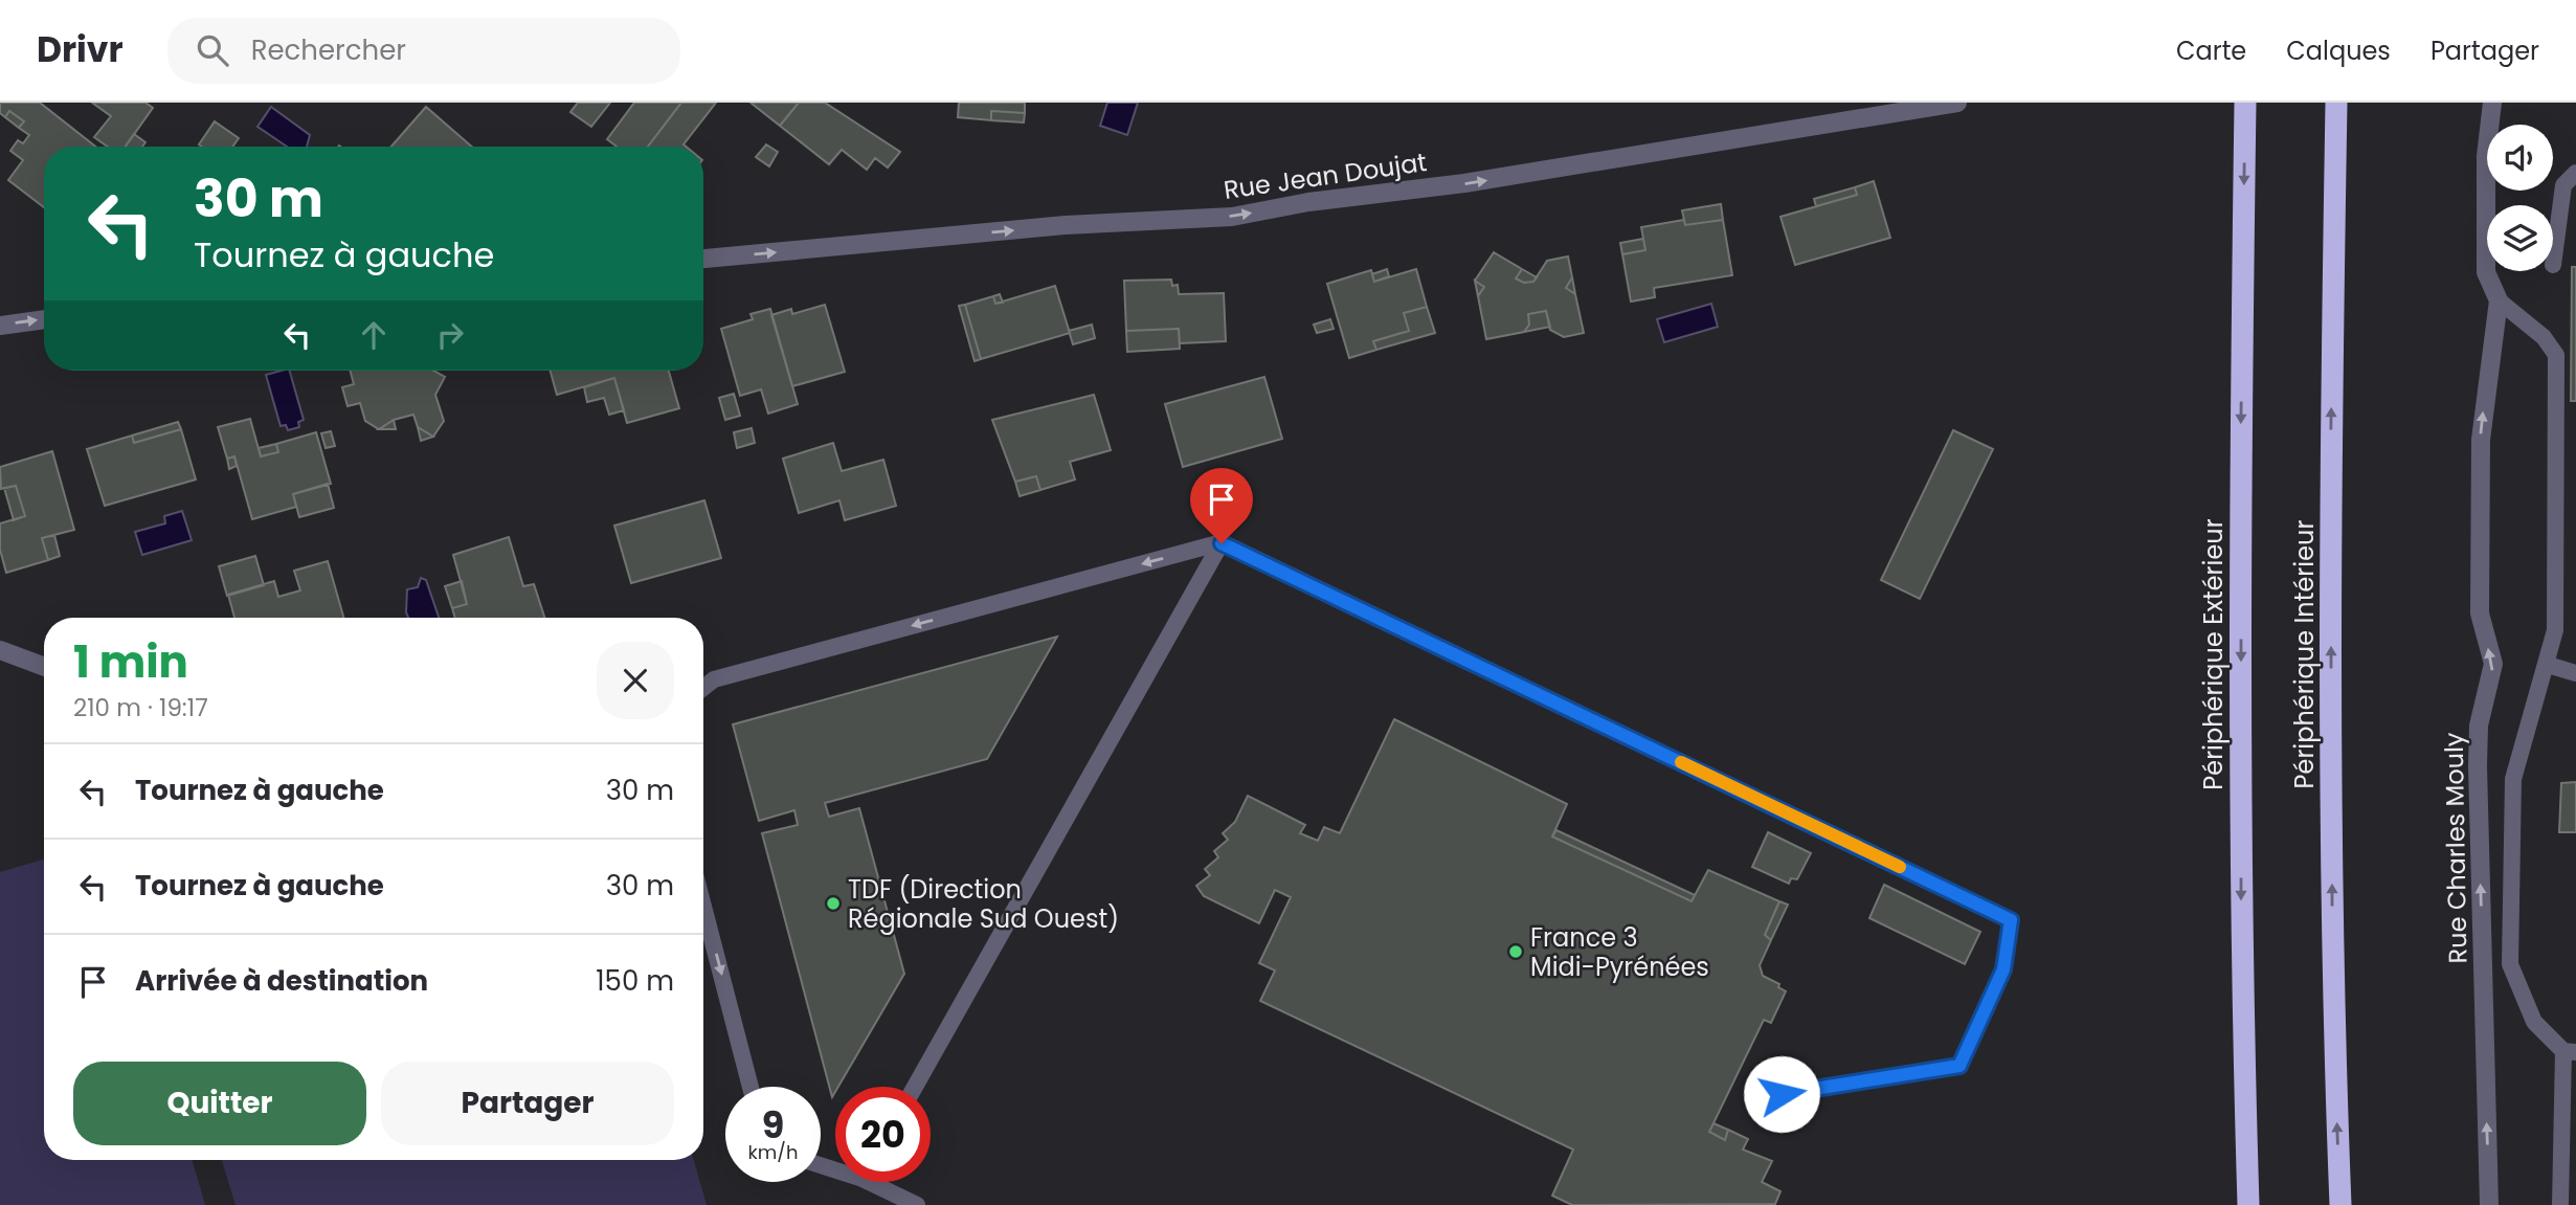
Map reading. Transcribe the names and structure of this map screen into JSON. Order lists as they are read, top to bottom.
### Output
{
  "streets": {
    "highway": ["Périphérique Extérieur", "Périphérique Intérieur"],
    "street": ["Rue Jean Doujat", "Rue Charles Mouly"]
  },
  "one_way": [
    "Rue Jean Doujat",
    "Périphérique Extérieur",
    "Périphérique Intérieur",
    "Rue Charles Mouly"
  ],
  "places": ["TDF (Direction Régionale Sud Ouest)", "France 3 Midi-Pyrénées"],
  "page": {
    "header": "Drivr",
    "search": "Rechercher",
    "nav": ["Carte", "Calques", "Partager"],
    "turn": ["30 m", "Tournez à gauche"],
    "heading": ["1 min", "210 m · 19:17"],
    "list": [
      {
        "name": "Tournez à gauche",
        "value": "30 m"
      },
      {
        "name": "Tournez à gauche",
        "value": "30 m"
      },
      {
        "name": "Arrivée à destination",
        "value": "150 m"
      }
    ],
    "buttons": ["Quitter", "Partager"],
    "speed": "9 km/h",
    "limit": "20"
  }
}
